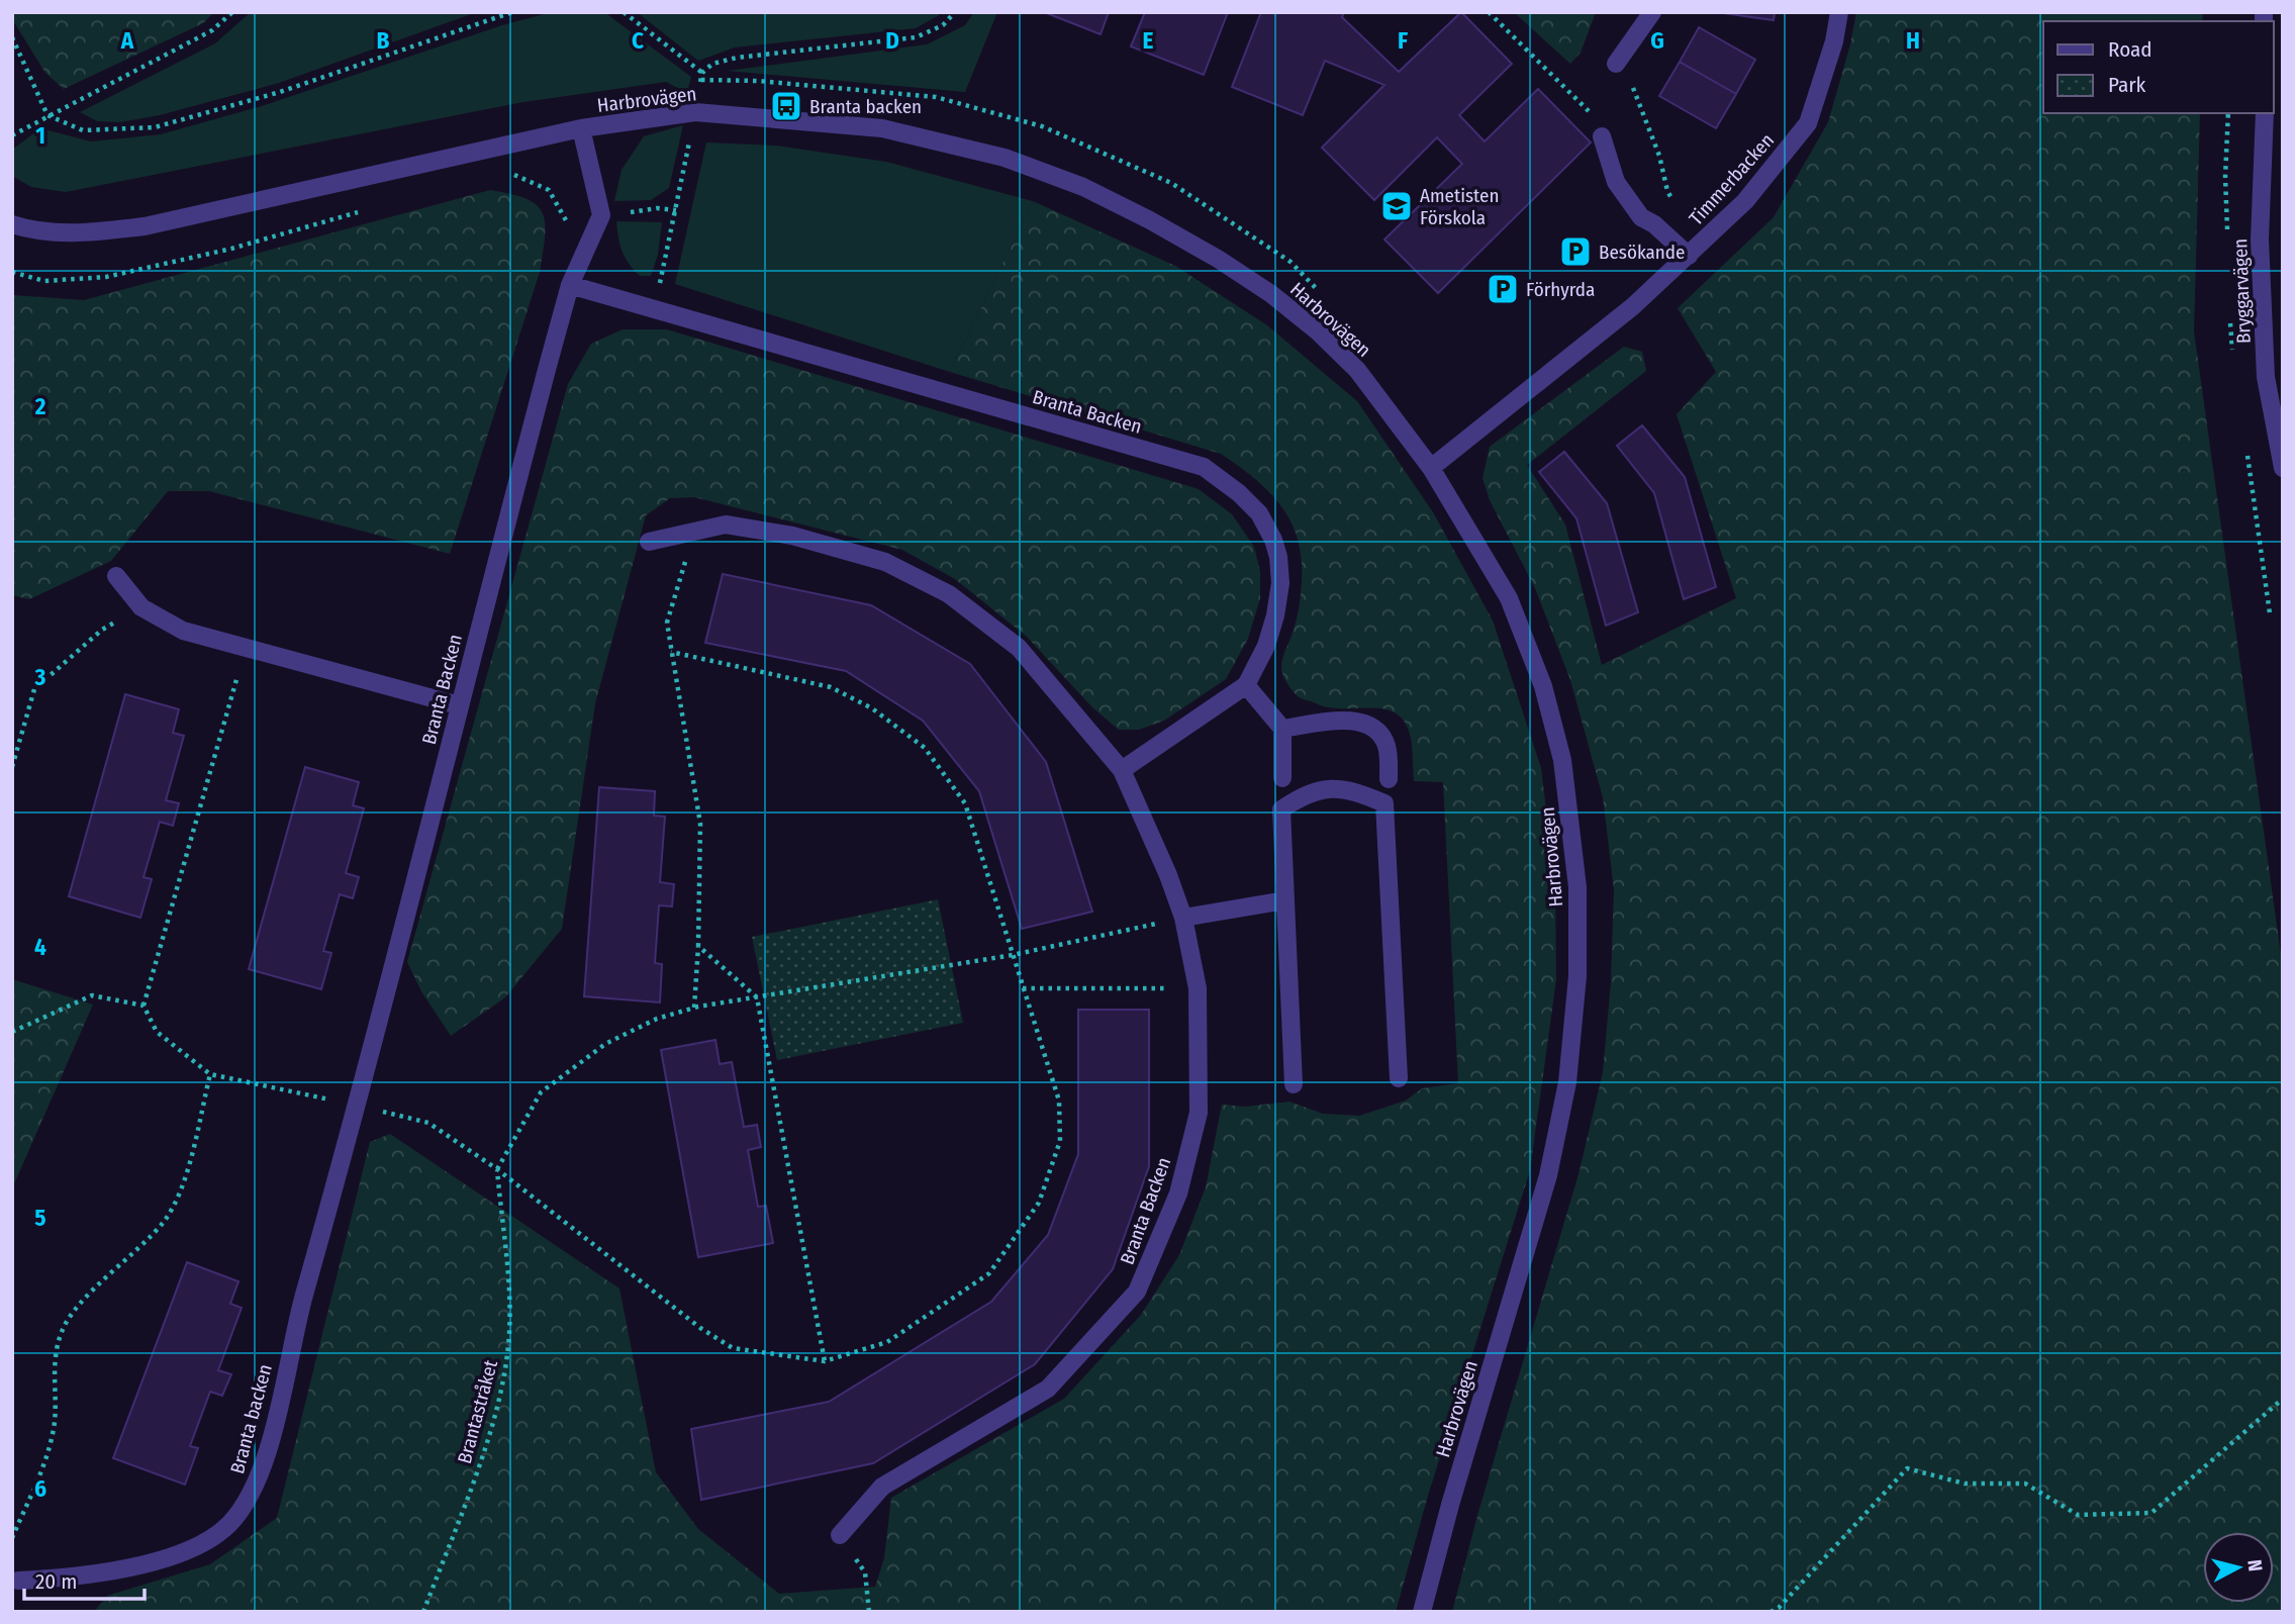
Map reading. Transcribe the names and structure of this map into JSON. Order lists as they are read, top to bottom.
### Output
{
  "streets": {
    "street": [
      "Harbrovägen",
      "Timmerbacken",
      "Bryggarvägen",
      "Branta Backen",
      "Branta backen"
    ],
    "path": ["Brantastråket"]
  },
  "crossings": [
    ["Harbrovägen", "Timmerbacken"],
    ["Branta Backen", "Branta backen"]
  ],
  "places": {
    "bus stop": ["Branta backen"],
    "school or university": ["Ametisten Förskola"],
    "parking": ["Besökande", "Förhyrda"]
  },
  "legend": ["Road", "Park"],
  "scale_bar": "20 m",
  "north": "right",
  "grid": {
    "columns": [
      "A",
      "B",
      "C",
      "D",
      "E",
      "F",
      "G",
      "H"
    ],
    "rows": [
      "1",
      "2",
      "3",
      "4",
      "5",
      "6"
    ]
  }
}
